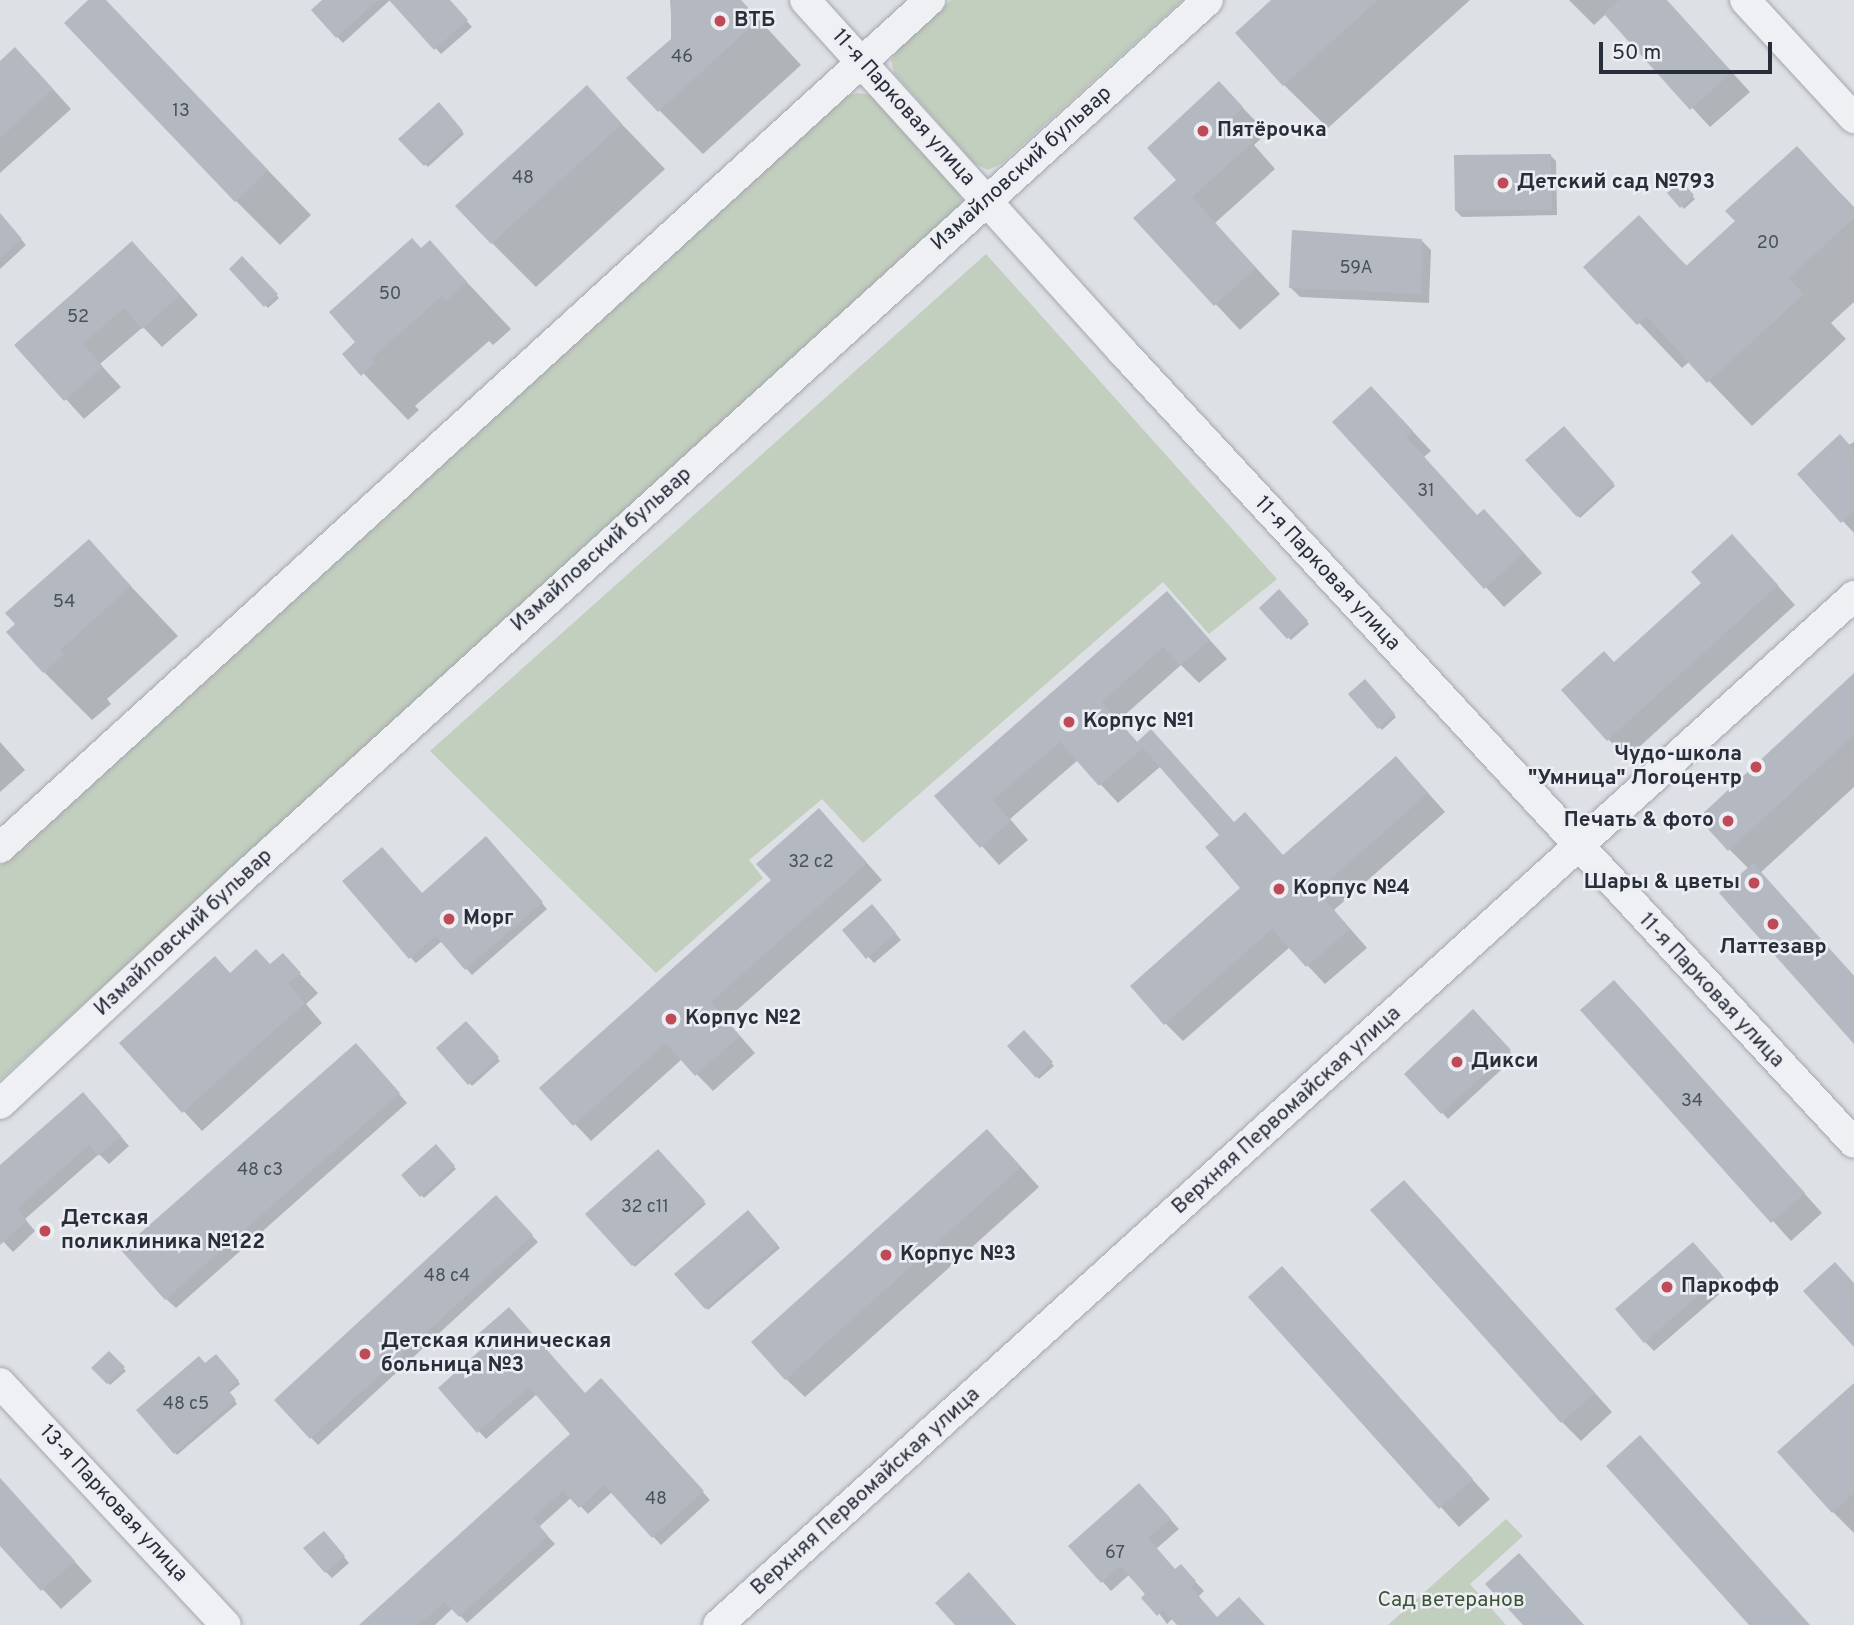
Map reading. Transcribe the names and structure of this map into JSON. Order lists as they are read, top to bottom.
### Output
{
  "streets": {
    "street": [
      "11-я Парковая улица",
      "Измайловский бульвар",
      "Верхняя Первомайская улица",
      "13-я Парковая улица"
    ]
  },
  "crossings": [
    ["11-я Парковая улица", "Измайловский бульвар"],
    ["11-я Парковая улица", "Верхняя Первомайская улица"]
  ],
  "parks": ["Сад ветеранов"],
  "places": [
    "ВТБ",
    "Пятёрочка",
    "Детский сад №793",
    "Корпус №1",
    "Чудо-школа \"Умница\" Логоцентр",
    "Печать & фото",
    "Шары & цветы",
    "Корпус №4",
    "Морг",
    "Латтезавр",
    "Корпус №2",
    "Дикси",
    "Детская поликлиника №122",
    "Корпус №3",
    "Паркофф",
    "Детская клиническая больница №3"
  ],
  "house_numbers": [
    "46",
    "13",
    "48",
    "20",
    "59А",
    "50",
    "52",
    "31",
    "54",
    "32 с2",
    "34",
    "48 с3",
    "32 с11",
    "48 с4",
    "48 с5",
    "48",
    "67"
  ],
  "scale_bar": "50 m"
}
